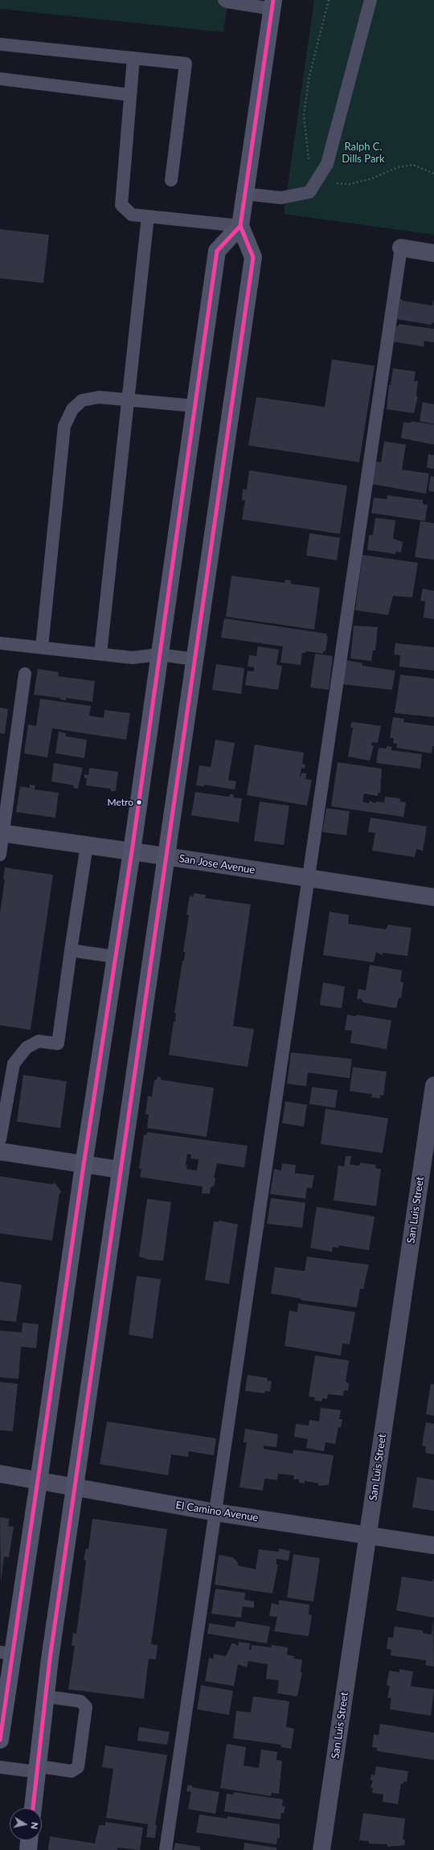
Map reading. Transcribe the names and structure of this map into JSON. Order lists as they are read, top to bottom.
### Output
{
  "streets": {
    "street": ["San Jose Avenue", "San Luis Street", "El Camino Avenue"]
  },
  "crossings": [
    ["San Luis Street", "El Camino Avenue"]
  ],
  "parks": ["Ralph C. Dills Park"],
  "places": ["Metro"],
  "north": "right"
}
